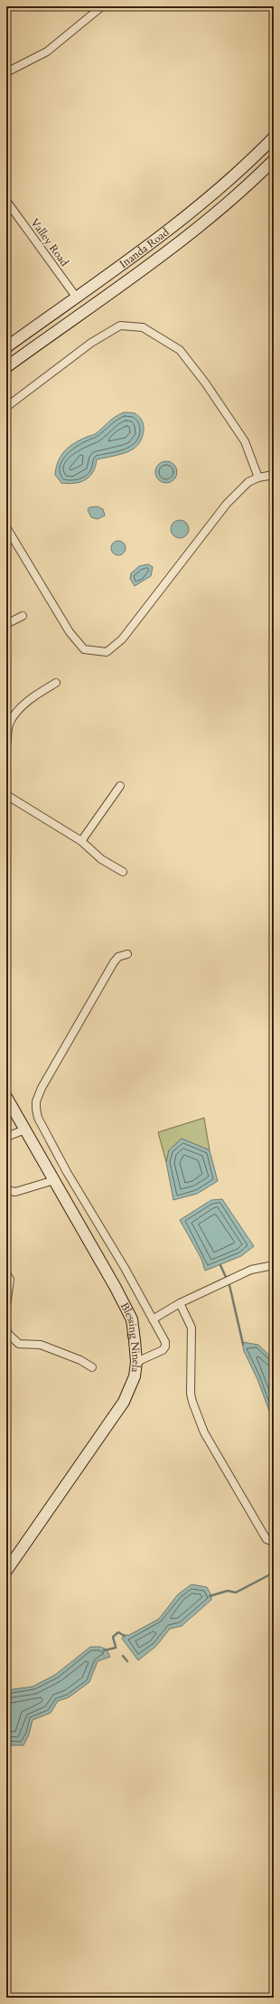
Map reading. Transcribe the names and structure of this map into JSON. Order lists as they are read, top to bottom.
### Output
{
  "streets": {
    "main road": ["Inanda Road", "Blessing Ninela"],
    "street": ["Valley Road"]
  },
  "crossings": [
    ["Valley Road", "Inanda Road"]
  ]
}
